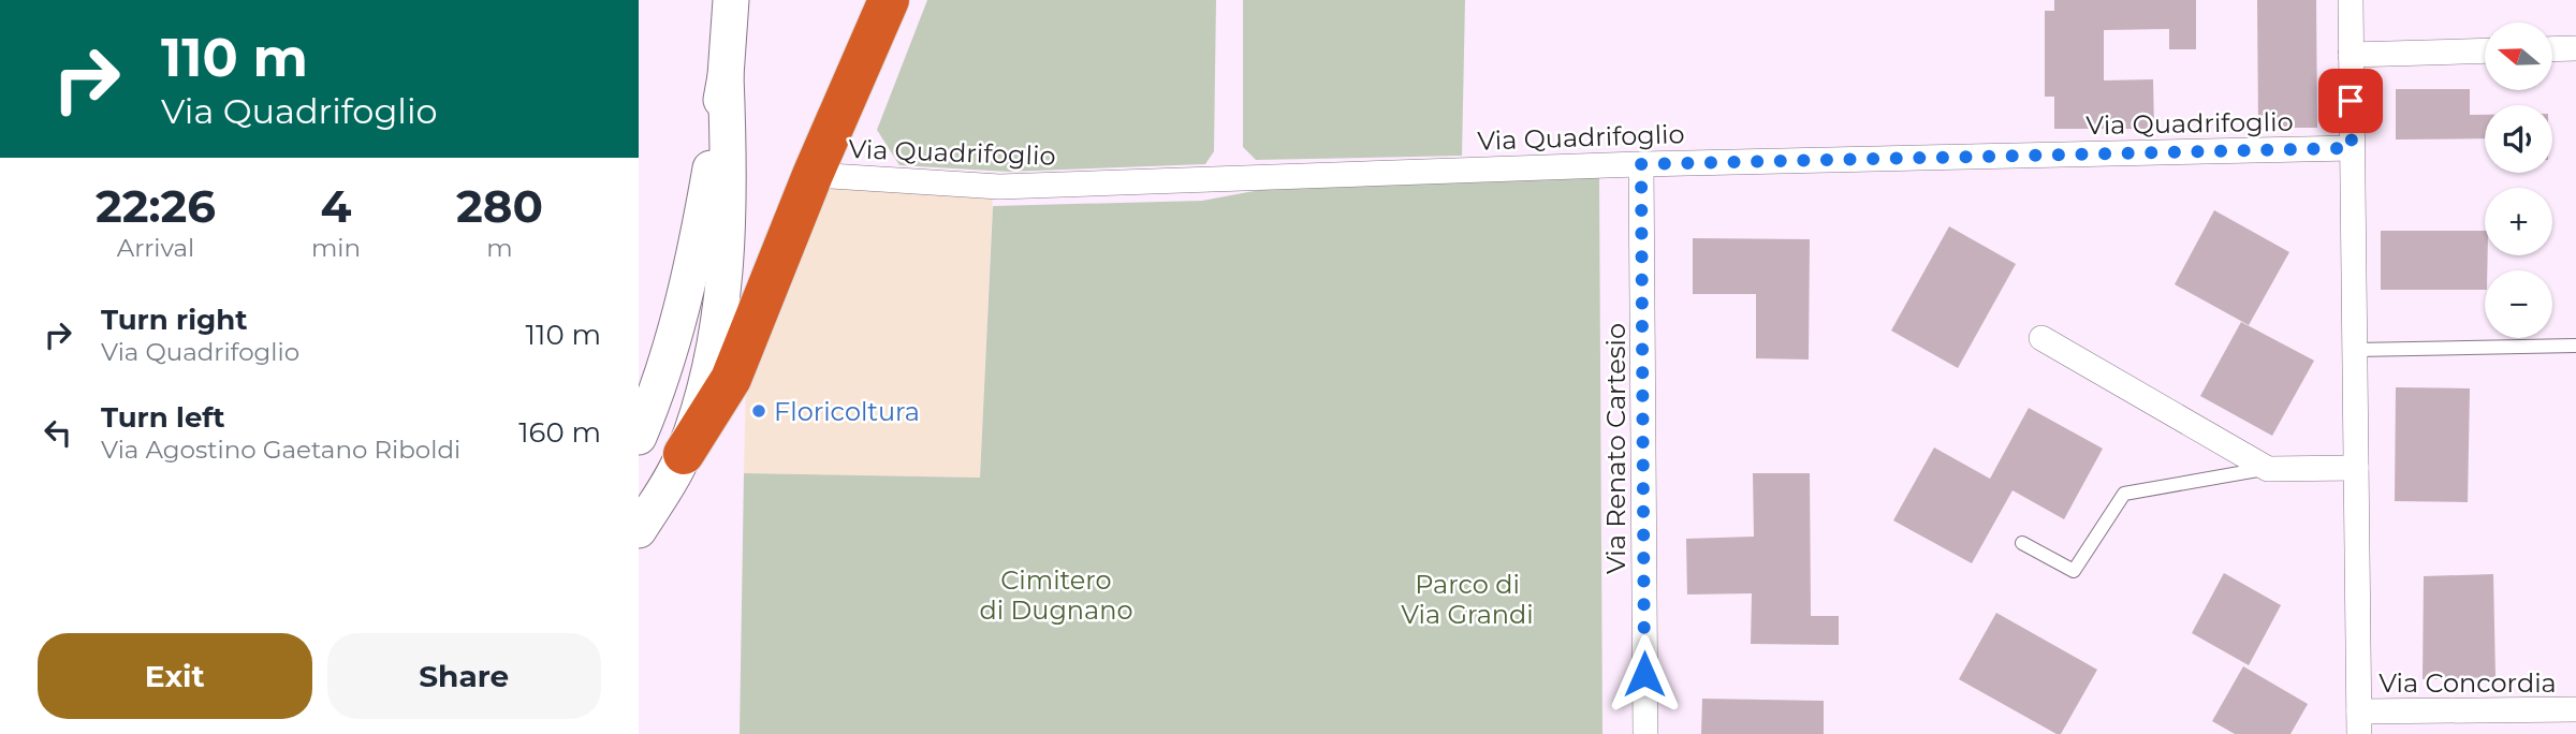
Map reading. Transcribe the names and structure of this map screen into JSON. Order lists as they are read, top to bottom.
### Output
{
  "streets": {
    "street": ["Via Quadrifoglio", "Via Renato Cartesio", "Via Concordia"]
  },
  "crossings": [
    ["Via Quadrifoglio", "Via Renato Cartesio"]
  ],
  "parks": ["Cimitero di Dugnano", "Parco di Via Grandi"],
  "places": ["Floricoltura"],
  "north": "left",
  "page": {
    "turn": ["110 m", "Via Quadrifoglio"],
    "map_buttons": ["+", "−"],
    "eta": [
      "22:26",
      "Arrival",
      "4",
      "min",
      "280",
      "m"
    ],
    "list": [
      {
        "name": "Turn right",
        "note": "Via Quadrifoglio",
        "value": "110 m"
      },
      {
        "name": "Turn left",
        "note": "Via Agostino Gaetano Riboldi",
        "value": "160 m"
      }
    ],
    "buttons": ["Exit", "Share"]
  }
}
